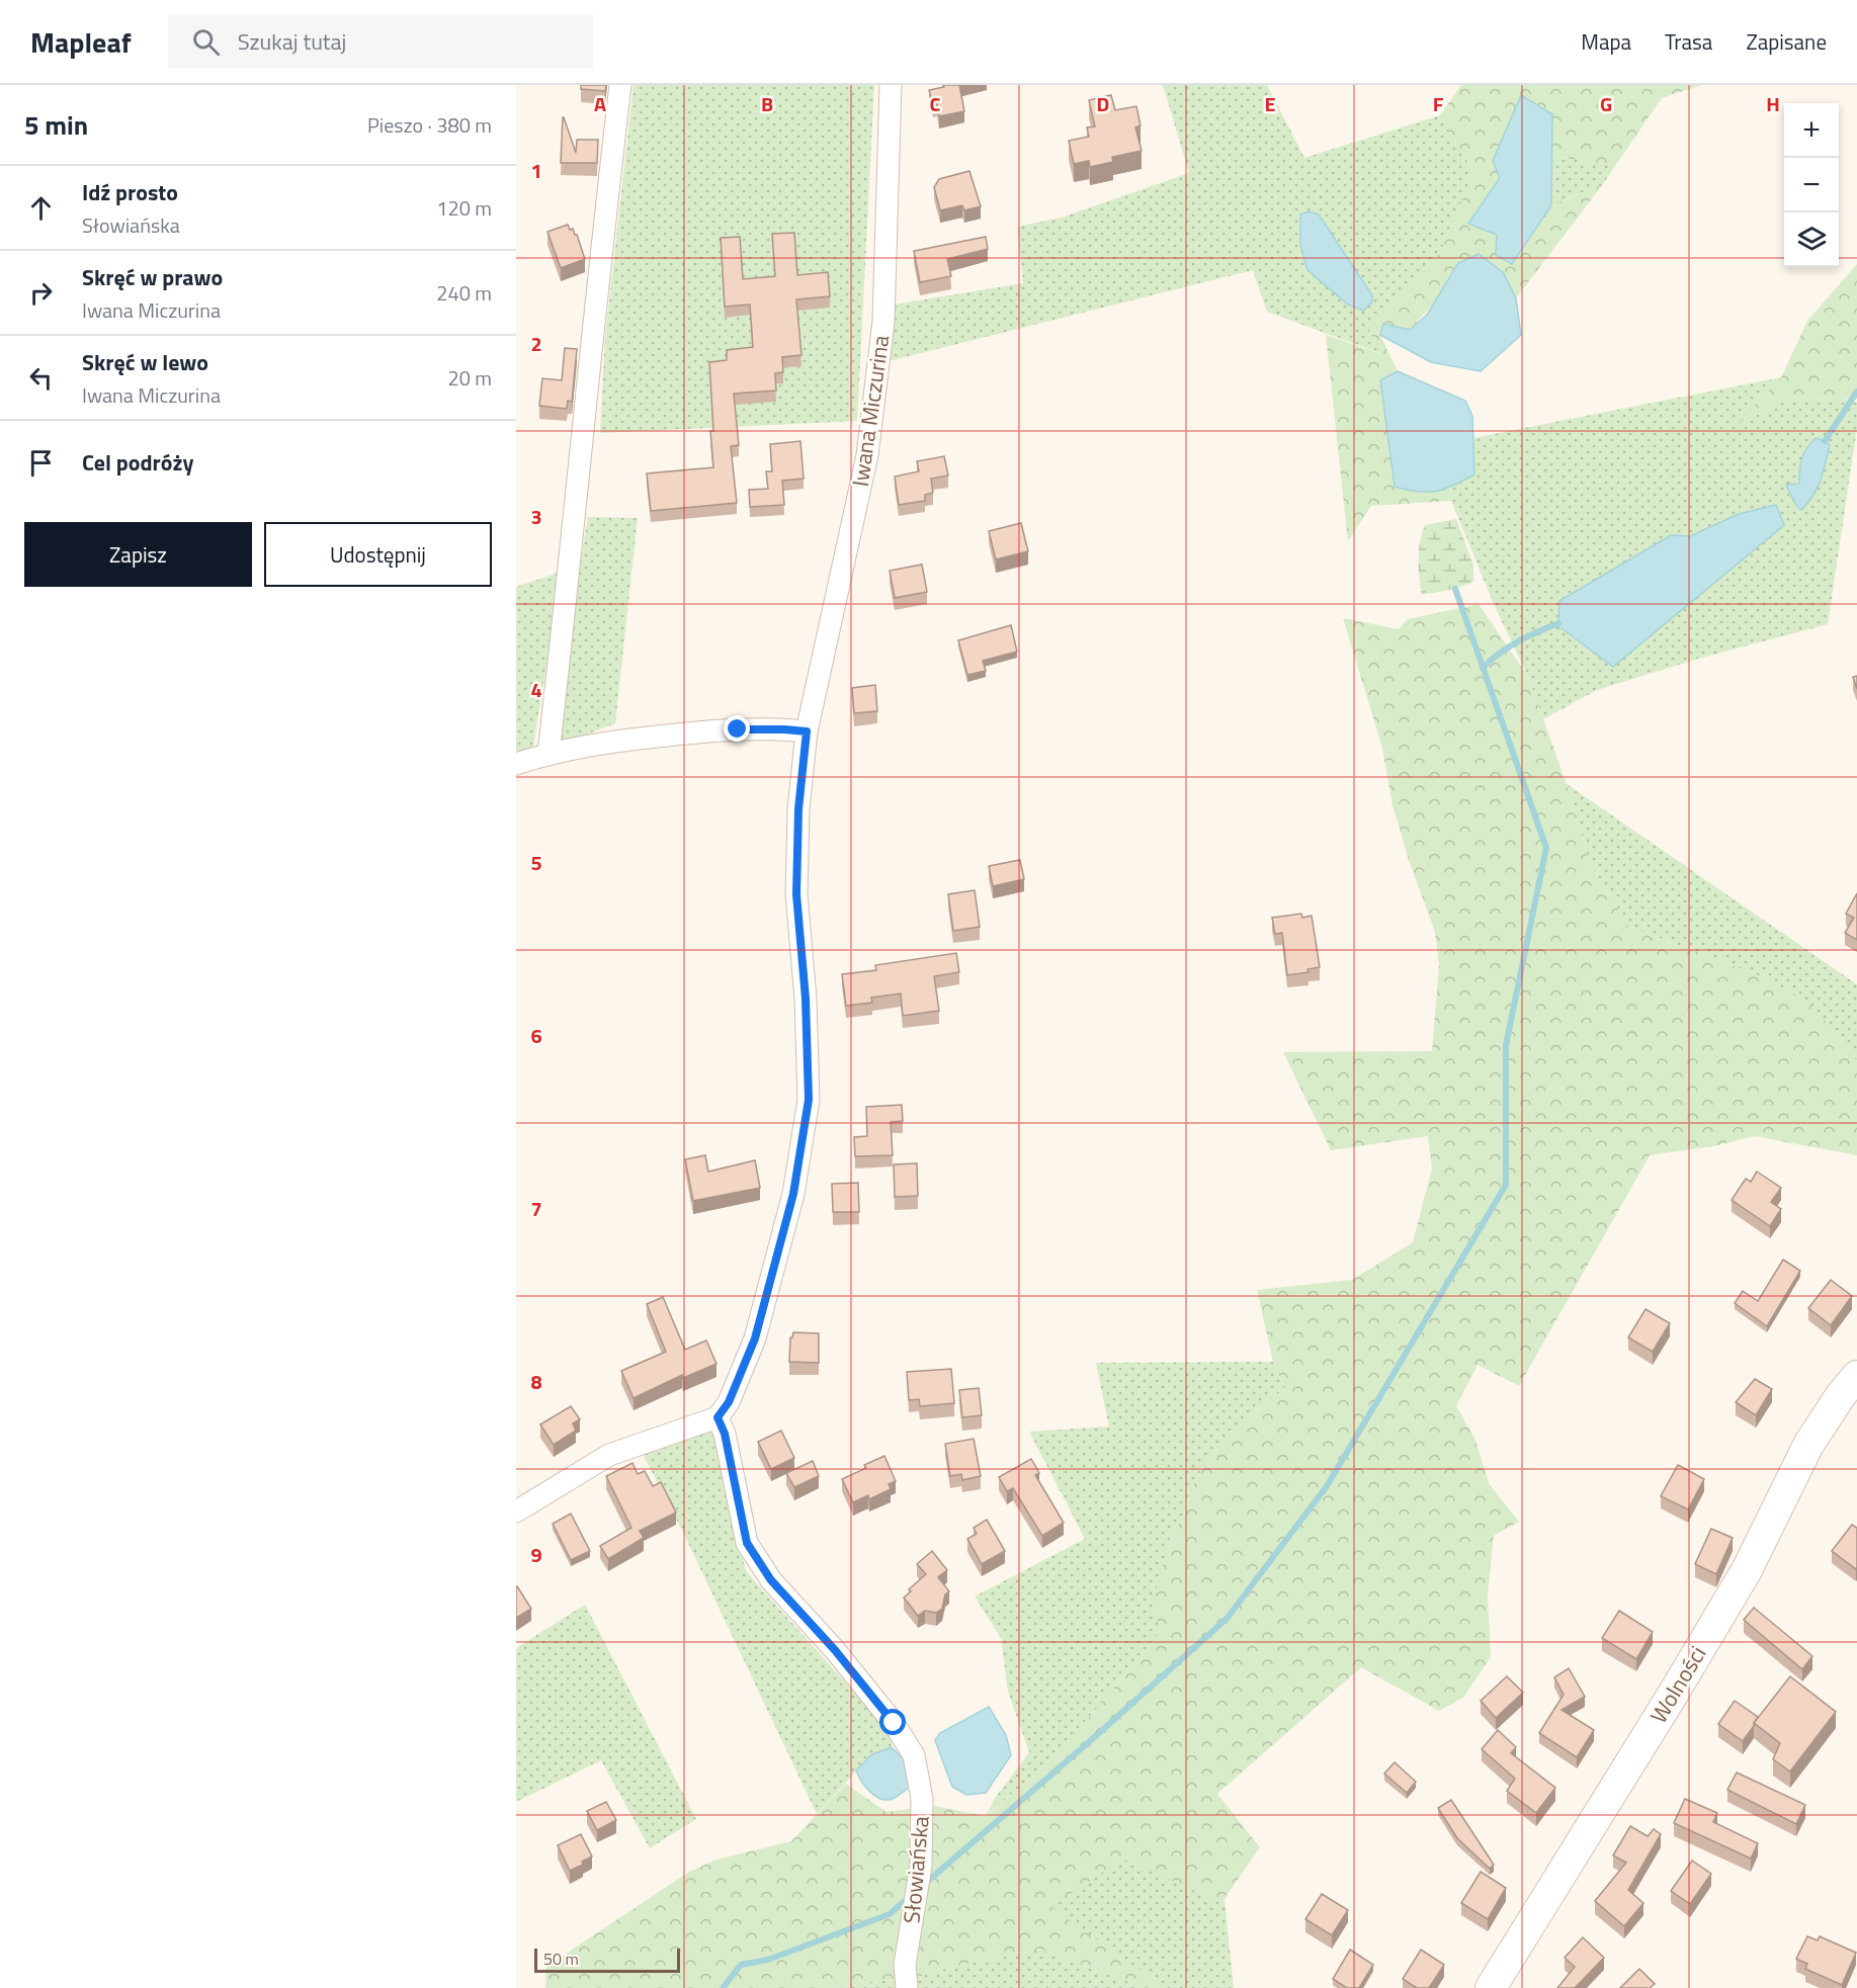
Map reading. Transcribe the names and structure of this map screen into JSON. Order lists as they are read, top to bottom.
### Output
{
  "streets": {
    "street": ["Iwana Miczurina", "Wolności", "Słowiańska"]
  },
  "crossings": [
    ["Iwana Miczurina", "Słowiańska"]
  ],
  "scale_bar": "50 m",
  "page": {
    "header": "Mapleaf",
    "search": "Szukaj tutaj",
    "nav": ["Mapa", "Trasa", "Zapisane"],
    "heading": ["5 min", "Pieszo · 380 m"],
    "map_buttons": ["+", "−"],
    "list": [
      ["Idź prosto", "Słowiańska", "120 m"],
      ["Skręć w prawo", "Iwana Miczurina", "240 m"],
      ["Skręć w lewo", "Iwana Miczurina", "20 m"],
      "Cel podróży"
    ],
    "buttons": ["Zapisz", "Udostępnij"],
    "scale": "50 m"
  },
  "grid": {
    "columns": [
      "A",
      "B",
      "C",
      "D",
      "E",
      "F",
      "G",
      "H"
    ],
    "rows": [
      "1",
      "2",
      "3",
      "4",
      "5",
      "6",
      "7",
      "8",
      "9"
    ]
  }
}
